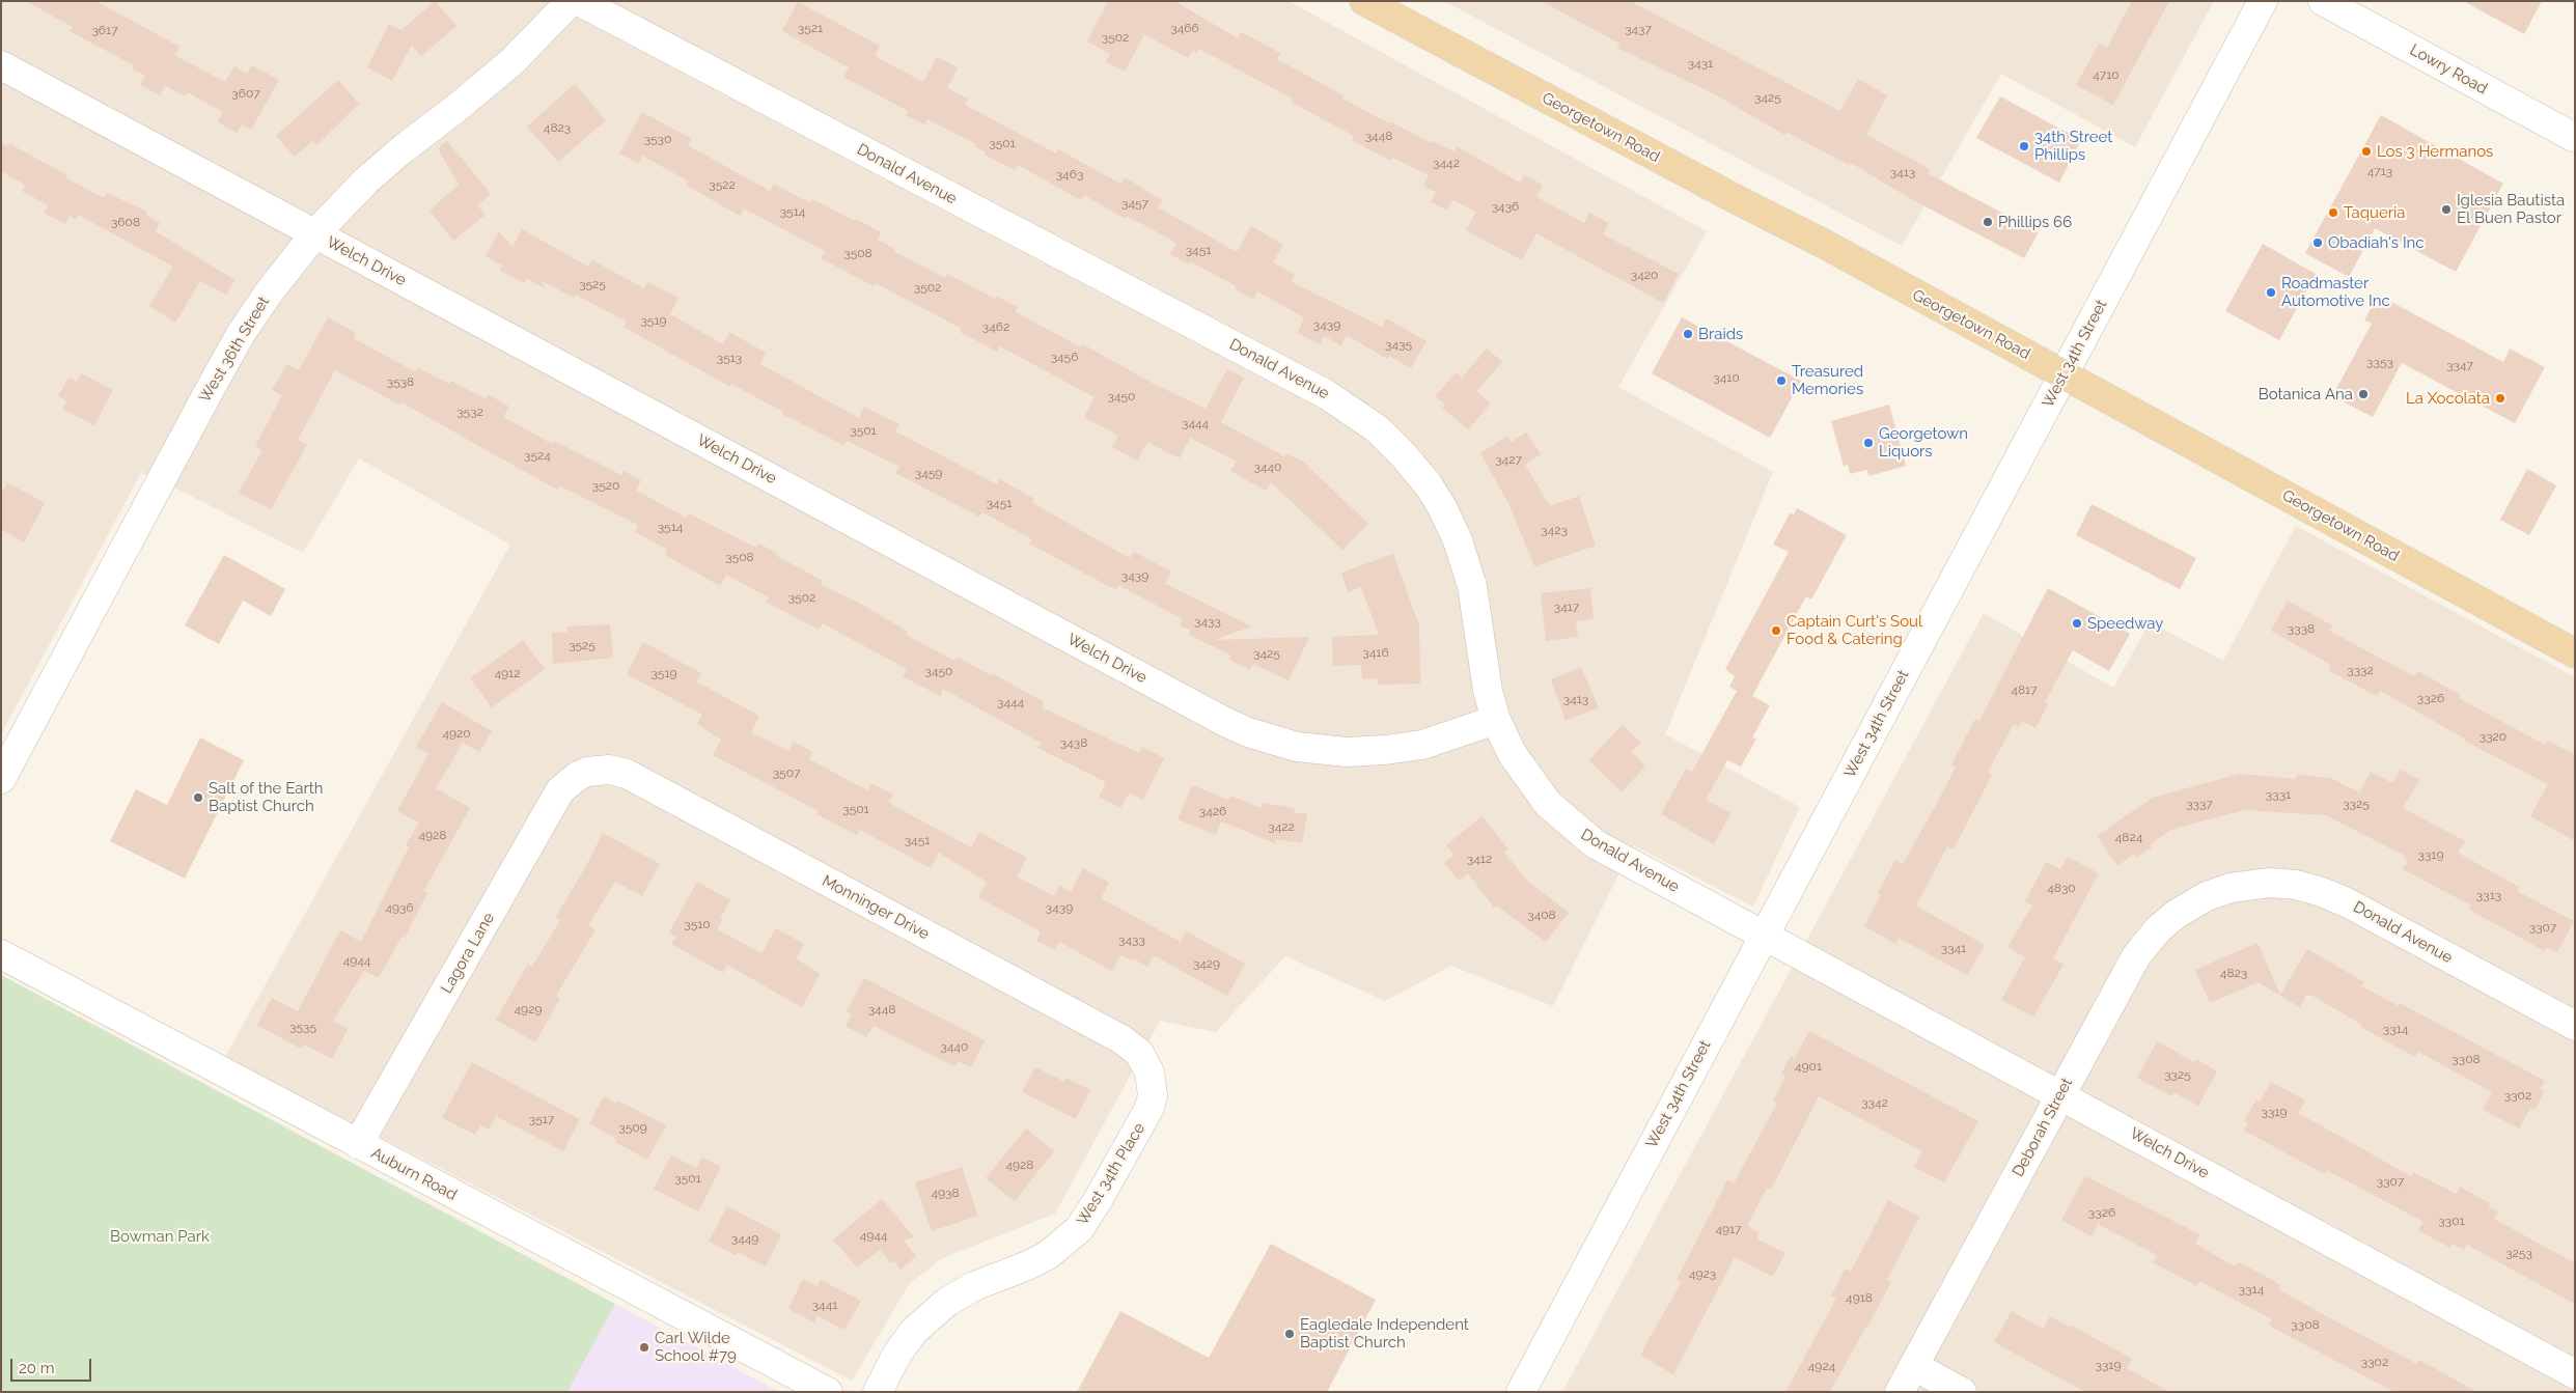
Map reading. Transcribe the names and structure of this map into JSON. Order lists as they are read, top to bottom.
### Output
{
  "streets": {
    "main road": ["Georgetown Road"],
    "street": [
      "Lowry Road",
      "Donald Avenue",
      "Welch Drive",
      "West 36th Street",
      "West 34th Street",
      "Monninger Drive",
      "Lagora Lane",
      "Deborah Street",
      "Auburn Road",
      "West 34th Place"
    ]
  },
  "crossings": [
    ["Georgetown Road", "West 34th Street"],
    ["Donald Avenue", "Welch Drive"],
    ["Donald Avenue", "West 34th Street"],
    ["Donald Avenue", "Deborah Street"],
    ["Welch Drive", "West 36th Street"],
    ["Welch Drive", "West 34th Street"],
    ["Welch Drive", "Deborah Street"],
    ["Monninger Drive", "Lagora Lane"],
    ["Monninger Drive", "West 34th Place"],
    ["Lagora Lane", "Auburn Road"]
  ],
  "parks": ["Bowman Park"],
  "places": [
    "34th Street Phillips",
    "Los 3 Hermanos",
    "Iglesia Bautista El Buen Pastor",
    "Taqueria",
    "Phillips 66",
    "Obadiah's Inc",
    "Roadmaster Automotive Inc",
    "Braids",
    "Treasured Memories",
    "Botanica Ana",
    "La Xocolata",
    "Georgetown Liquors",
    "Speedway",
    "Captain Curt's Soul Food & Catering",
    "Salt of the Earth Baptist Church",
    "Eagledale Independent Baptist Church",
    "Carl Wilde School #79"
  ],
  "house_numbers": [
    "3521",
    "3466",
    "3437",
    "3617",
    "3502",
    "3431",
    "4710",
    "3607",
    "3425",
    "4823",
    "3448",
    "3530",
    "3501",
    "3442",
    "4713",
    "3413",
    "3463",
    "3522",
    "3457",
    "3436",
    "3514",
    "3608",
    "3451",
    "3508",
    "3420",
    "3525",
    "3502",
    "3519",
    "3439",
    "3462",
    "3435",
    "3456",
    "3513",
    "3353",
    "3347",
    "3410",
    "3538",
    "3450",
    "3532",
    "3444",
    "3501",
    "3524",
    "3427",
    "3440",
    "3459",
    "3520",
    "3451",
    "3514",
    "3423",
    "3508",
    "3439",
    "3502",
    "3417",
    "3433",
    "3338",
    "3525",
    "3416",
    "3425",
    "3332",
    "3450",
    "4912",
    "3519",
    "4817",
    "3326",
    "3413",
    "3444",
    "4920",
    "3320",
    "3438",
    "3507",
    "3331",
    "3337",
    "3325",
    "3501",
    "3426",
    "3422",
    "4928",
    "4824",
    "3451",
    "3319",
    "3412",
    "4830",
    "3313",
    "4936",
    "3439",
    "3408",
    "3510",
    "3307",
    "3433",
    "3341",
    "4944",
    "3429",
    "4823",
    "4929",
    "3448",
    "3535",
    "3314",
    "3440",
    "3308",
    "4901",
    "3325",
    "3302",
    "3342",
    "3319",
    "3517",
    "3509",
    "4928",
    "3501",
    "3307",
    "4938",
    "3326",
    "3301",
    "4917",
    "4944",
    "3449",
    "3253",
    "4923",
    "3314",
    "4918",
    "3441",
    "3308",
    "3302",
    "3319",
    "4924"
  ],
  "scale_bar": "20 m"
}
